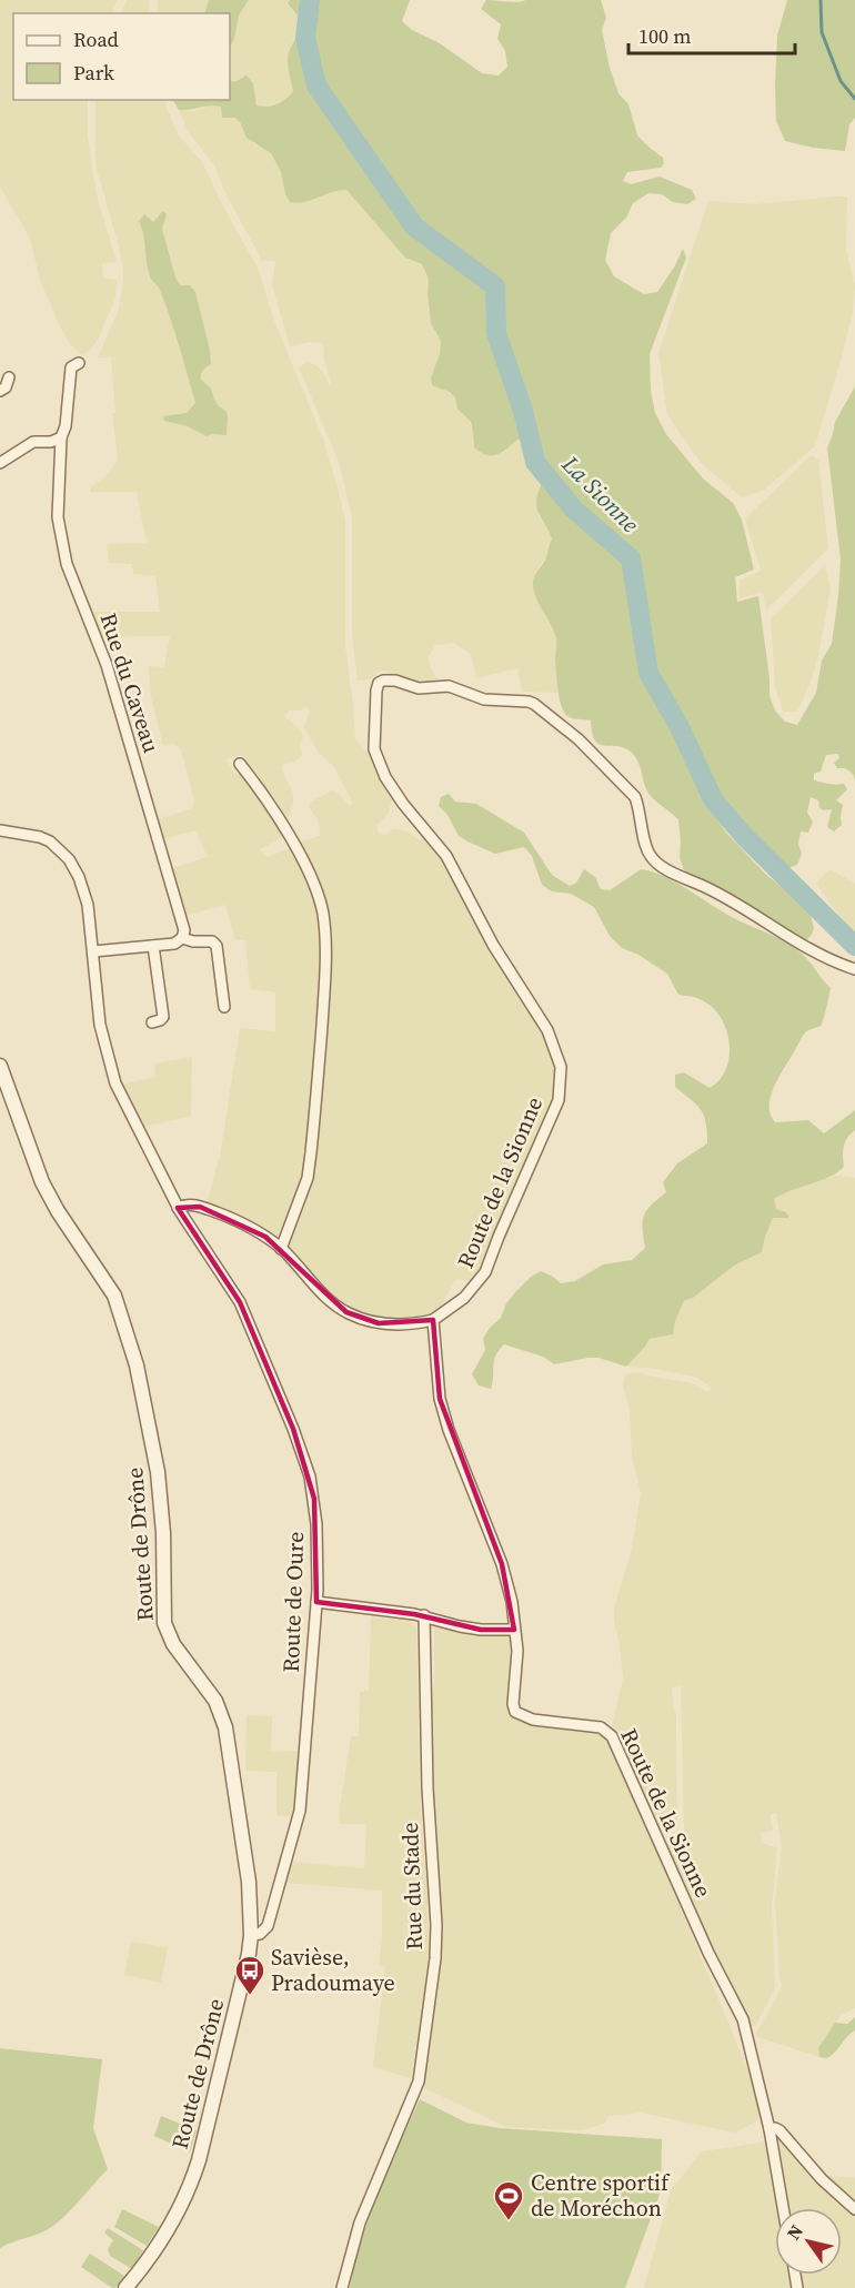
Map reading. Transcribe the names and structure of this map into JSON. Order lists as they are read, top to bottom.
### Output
{
  "streets": {
    "street": [
      "Rue du Caveau",
      "Route de la Sionne",
      "Route de Drône",
      "Route de Oure",
      "Rue du Stade"
    ]
  },
  "crossings": [
    ["Route de Drône", "Route de Oure"]
  ],
  "water": ["La Sionne"],
  "places": {
    "bus stop": ["Savièse, Pradoumaye"],
    "sports": ["Centre sportif de Moréchon"]
  },
  "legend": ["Road", "Park"],
  "scale_bar": "100 m",
  "north": "top left"
}
